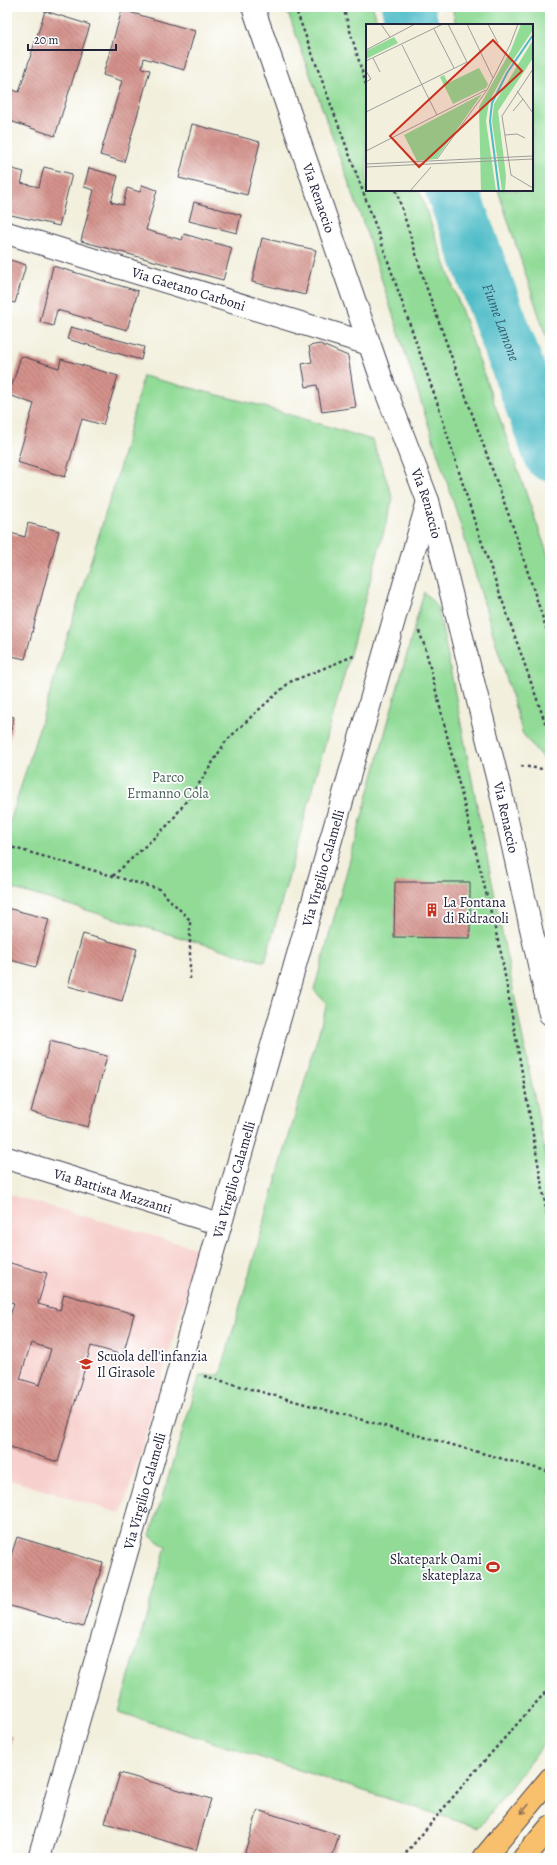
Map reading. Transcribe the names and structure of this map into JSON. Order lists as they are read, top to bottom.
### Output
{
  "streets": {
    "street": [
      "Via Renaccio",
      "Via Gaetano Carboni",
      "Via Virgilio Calamelli",
      "Via Battista Mazzanti"
    ]
  },
  "crossings": [
    ["Via Renaccio", "Via Gaetano Carboni"],
    ["Via Renaccio", "Via Virgilio Calamelli"],
    ["Via Virgilio Calamelli", "Via Battista Mazzanti"]
  ],
  "water": ["Fiume Lamone"],
  "parks": ["Parco Ermanno Cola"],
  "places": {
    "building": ["La Fontana di Ridracoli"],
    "school or university": ["Scuola dell'infanzia Il Girasole"],
    "sports": ["Skatepark Oami skateplaza"]
  },
  "scale_bar": "20 m"
}
